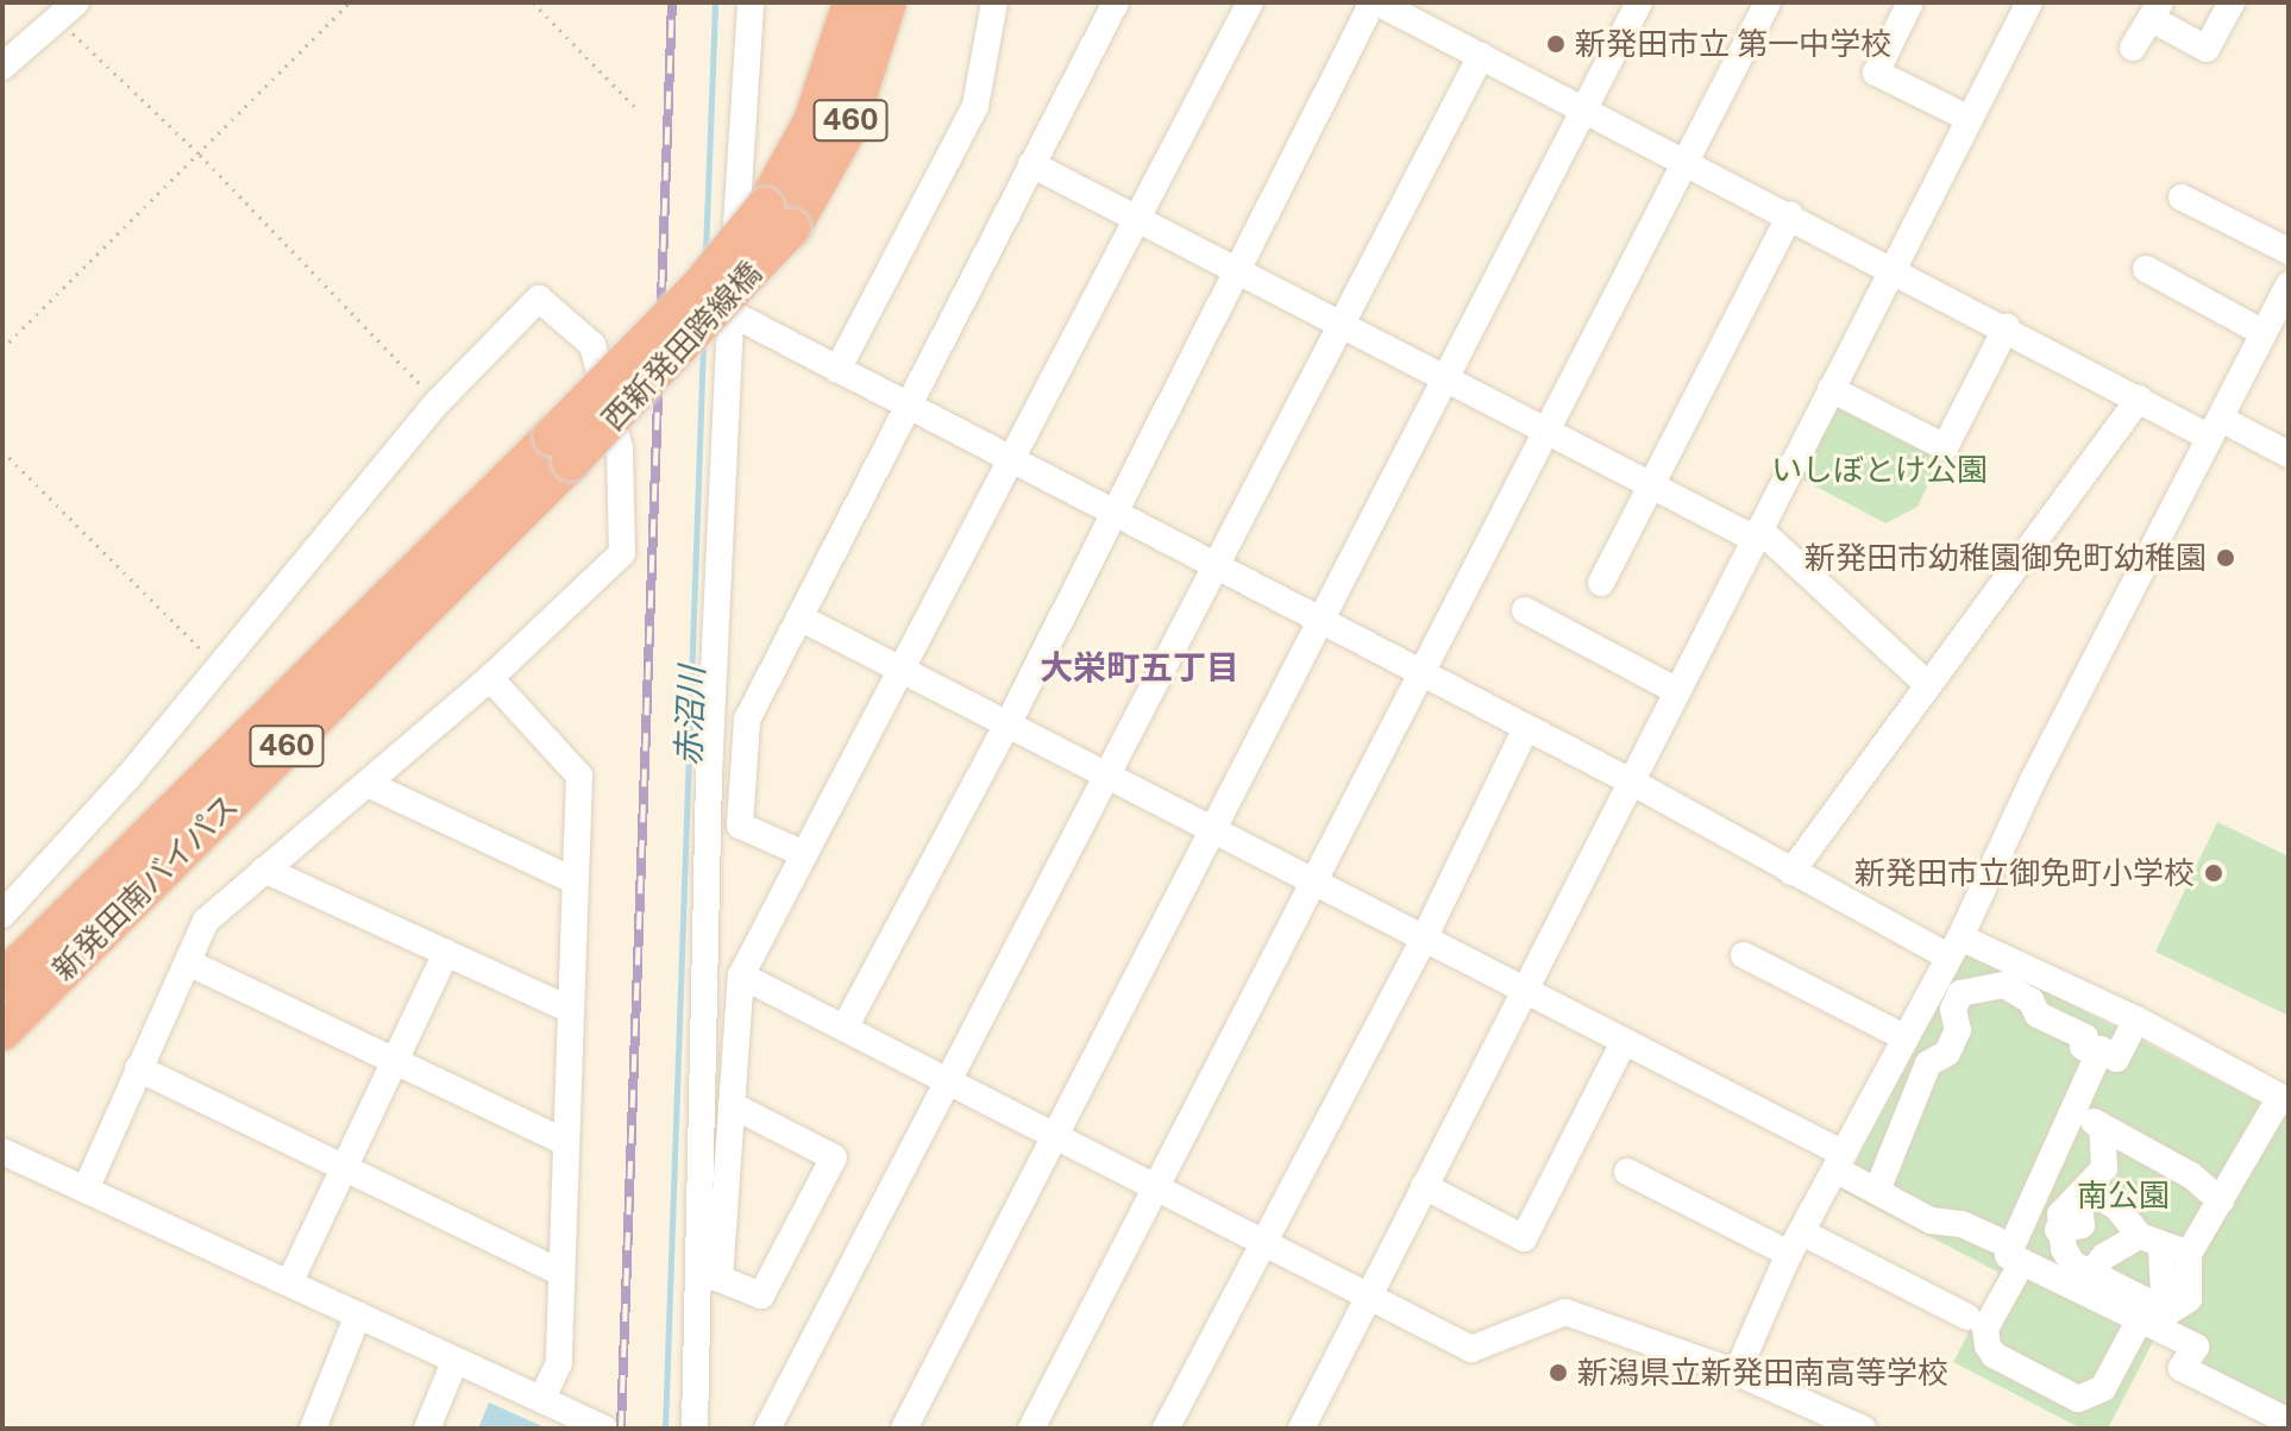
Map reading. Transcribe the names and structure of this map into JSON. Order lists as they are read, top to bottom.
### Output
{
  "streets": {
    "highway": ["460", "西新発田跨線橋", "新発田南バイパス"]
  },
  "crossings": [
    ["460", "西新発田跨線橋"],
    ["西新発田跨線橋", "新発田南バイパス"]
  ],
  "districts": ["大栄町五丁目"],
  "water": ["赤沼川"],
  "parks": ["いしぼとけ公園", "南公園"],
  "places": [
    "新発田市立 第一中学校",
    "新発田市幼稚園御免町幼稚園",
    "新発田市立御免町小学校",
    "新潟県立新発田南高等学校"
  ]
}
